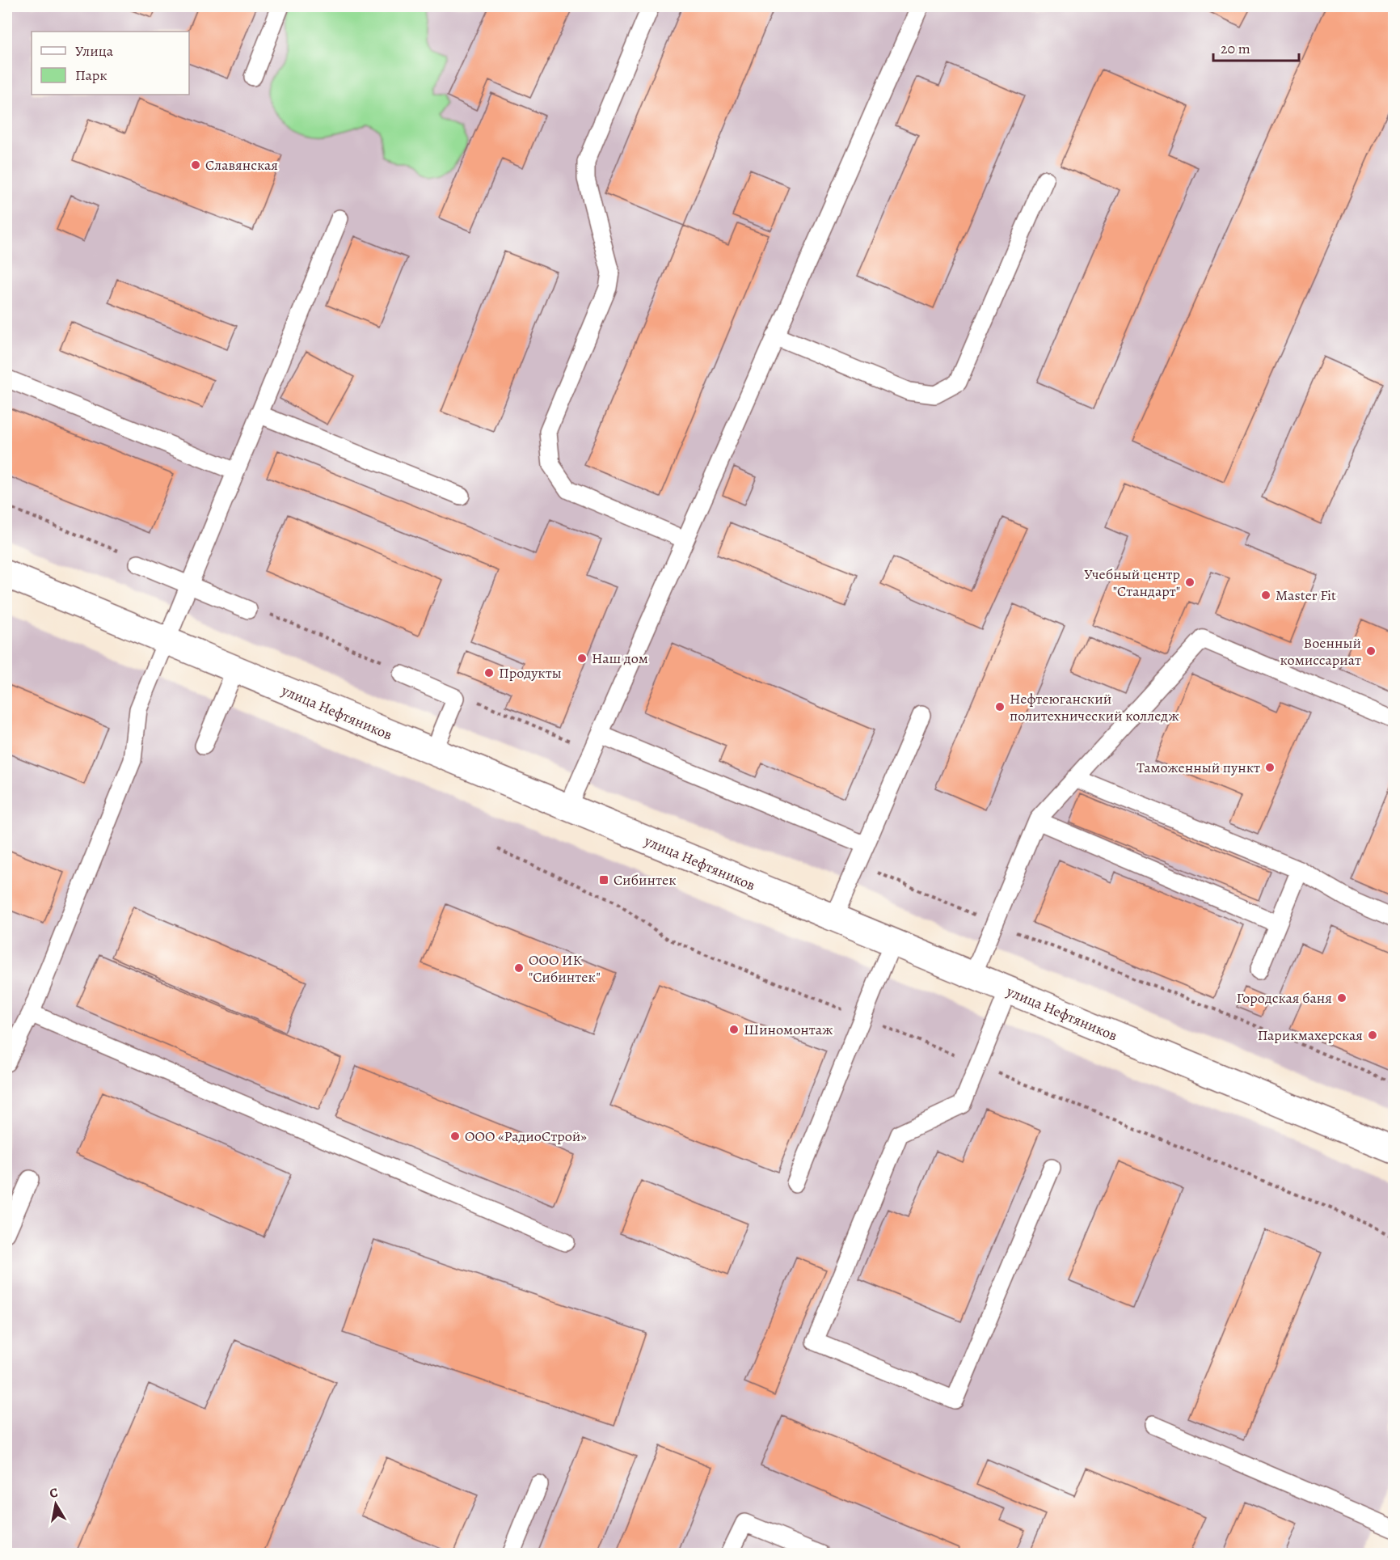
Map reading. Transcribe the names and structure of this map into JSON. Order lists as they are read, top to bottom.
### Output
{
  "streets": {
    "main road": ["улица Нефтяников"]
  },
  "places": {
    "other": [
      "Славянская",
      "Учебный центр \"Стандарт\"",
      "Master Fit",
      "Военный комиссариат",
      "Наш дом",
      "Продукты",
      "Нефтеюганский политехнический колледж",
      "Таможенный пункт",
      "ООО ИК \"Сибинтек\"",
      "Городская баня",
      "Шиномонтаж",
      "Парикмахерская",
      "ООО «РадиоСтрой»"
    ],
    "transit": ["Сибинтек"]
  },
  "legend": ["Улица", "Парк"],
  "scale_bar": "20 m",
  "north": "top"
}
